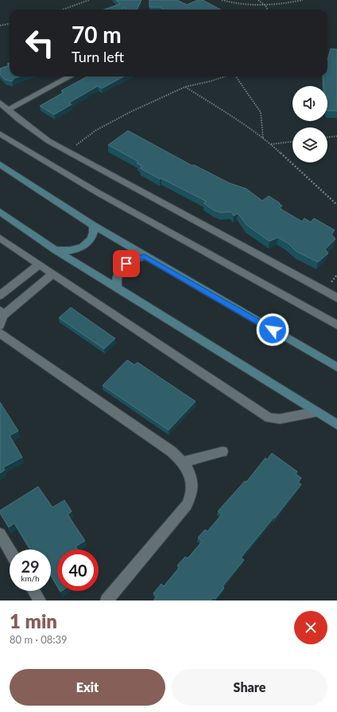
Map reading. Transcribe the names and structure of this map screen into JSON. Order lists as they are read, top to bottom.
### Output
{
  "page": {
    "turn": ["70 m", "Turn left"],
    "speed": "29 km/h",
    "limit": "40",
    "heading": ["1 min", "80 m · 08:39"],
    "buttons": ["Exit", "Share"]
  }
}
